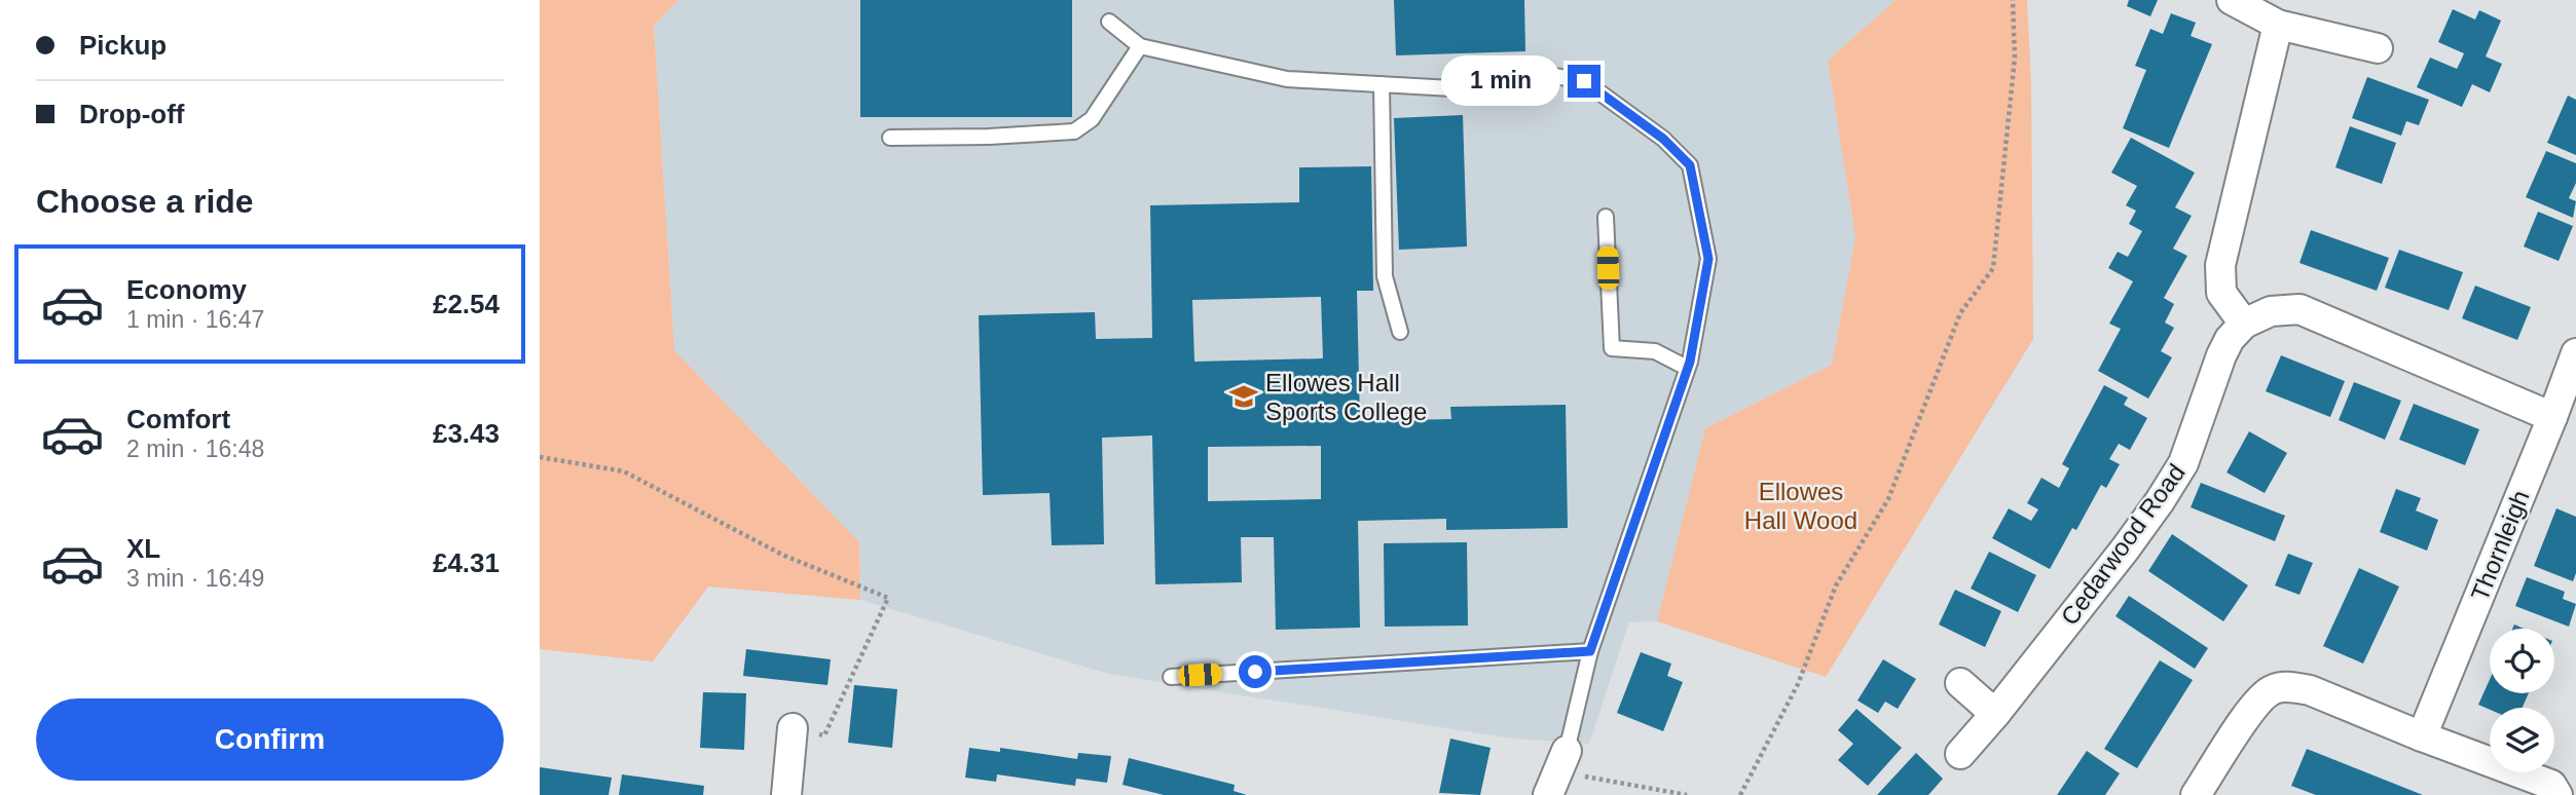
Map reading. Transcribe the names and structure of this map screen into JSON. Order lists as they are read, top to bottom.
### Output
{
  "streets": {
    "street": ["Cedarwood Road", "Thornleigh"]
  },
  "parks": ["Ellowes Hall Wood"],
  "places": {
    "school or university": ["Ellowes Hall Sports College"]
  },
  "page": {
    "banner": ["Pickup", "Drop-off"],
    "bubble": "1 min",
    "heading": "Choose a ride",
    "list": [
      {
        "name": "Economy",
        "note": "1 min · 16:47",
        "value": "£2.54"
      },
      {
        "name": "Comfort",
        "note": "2 min · 16:48",
        "value": "£3.43"
      },
      {
        "name": "XL",
        "note": "3 min · 16:49",
        "value": "£4.31"
      }
    ],
    "buttons": "Confirm"
  }
}
